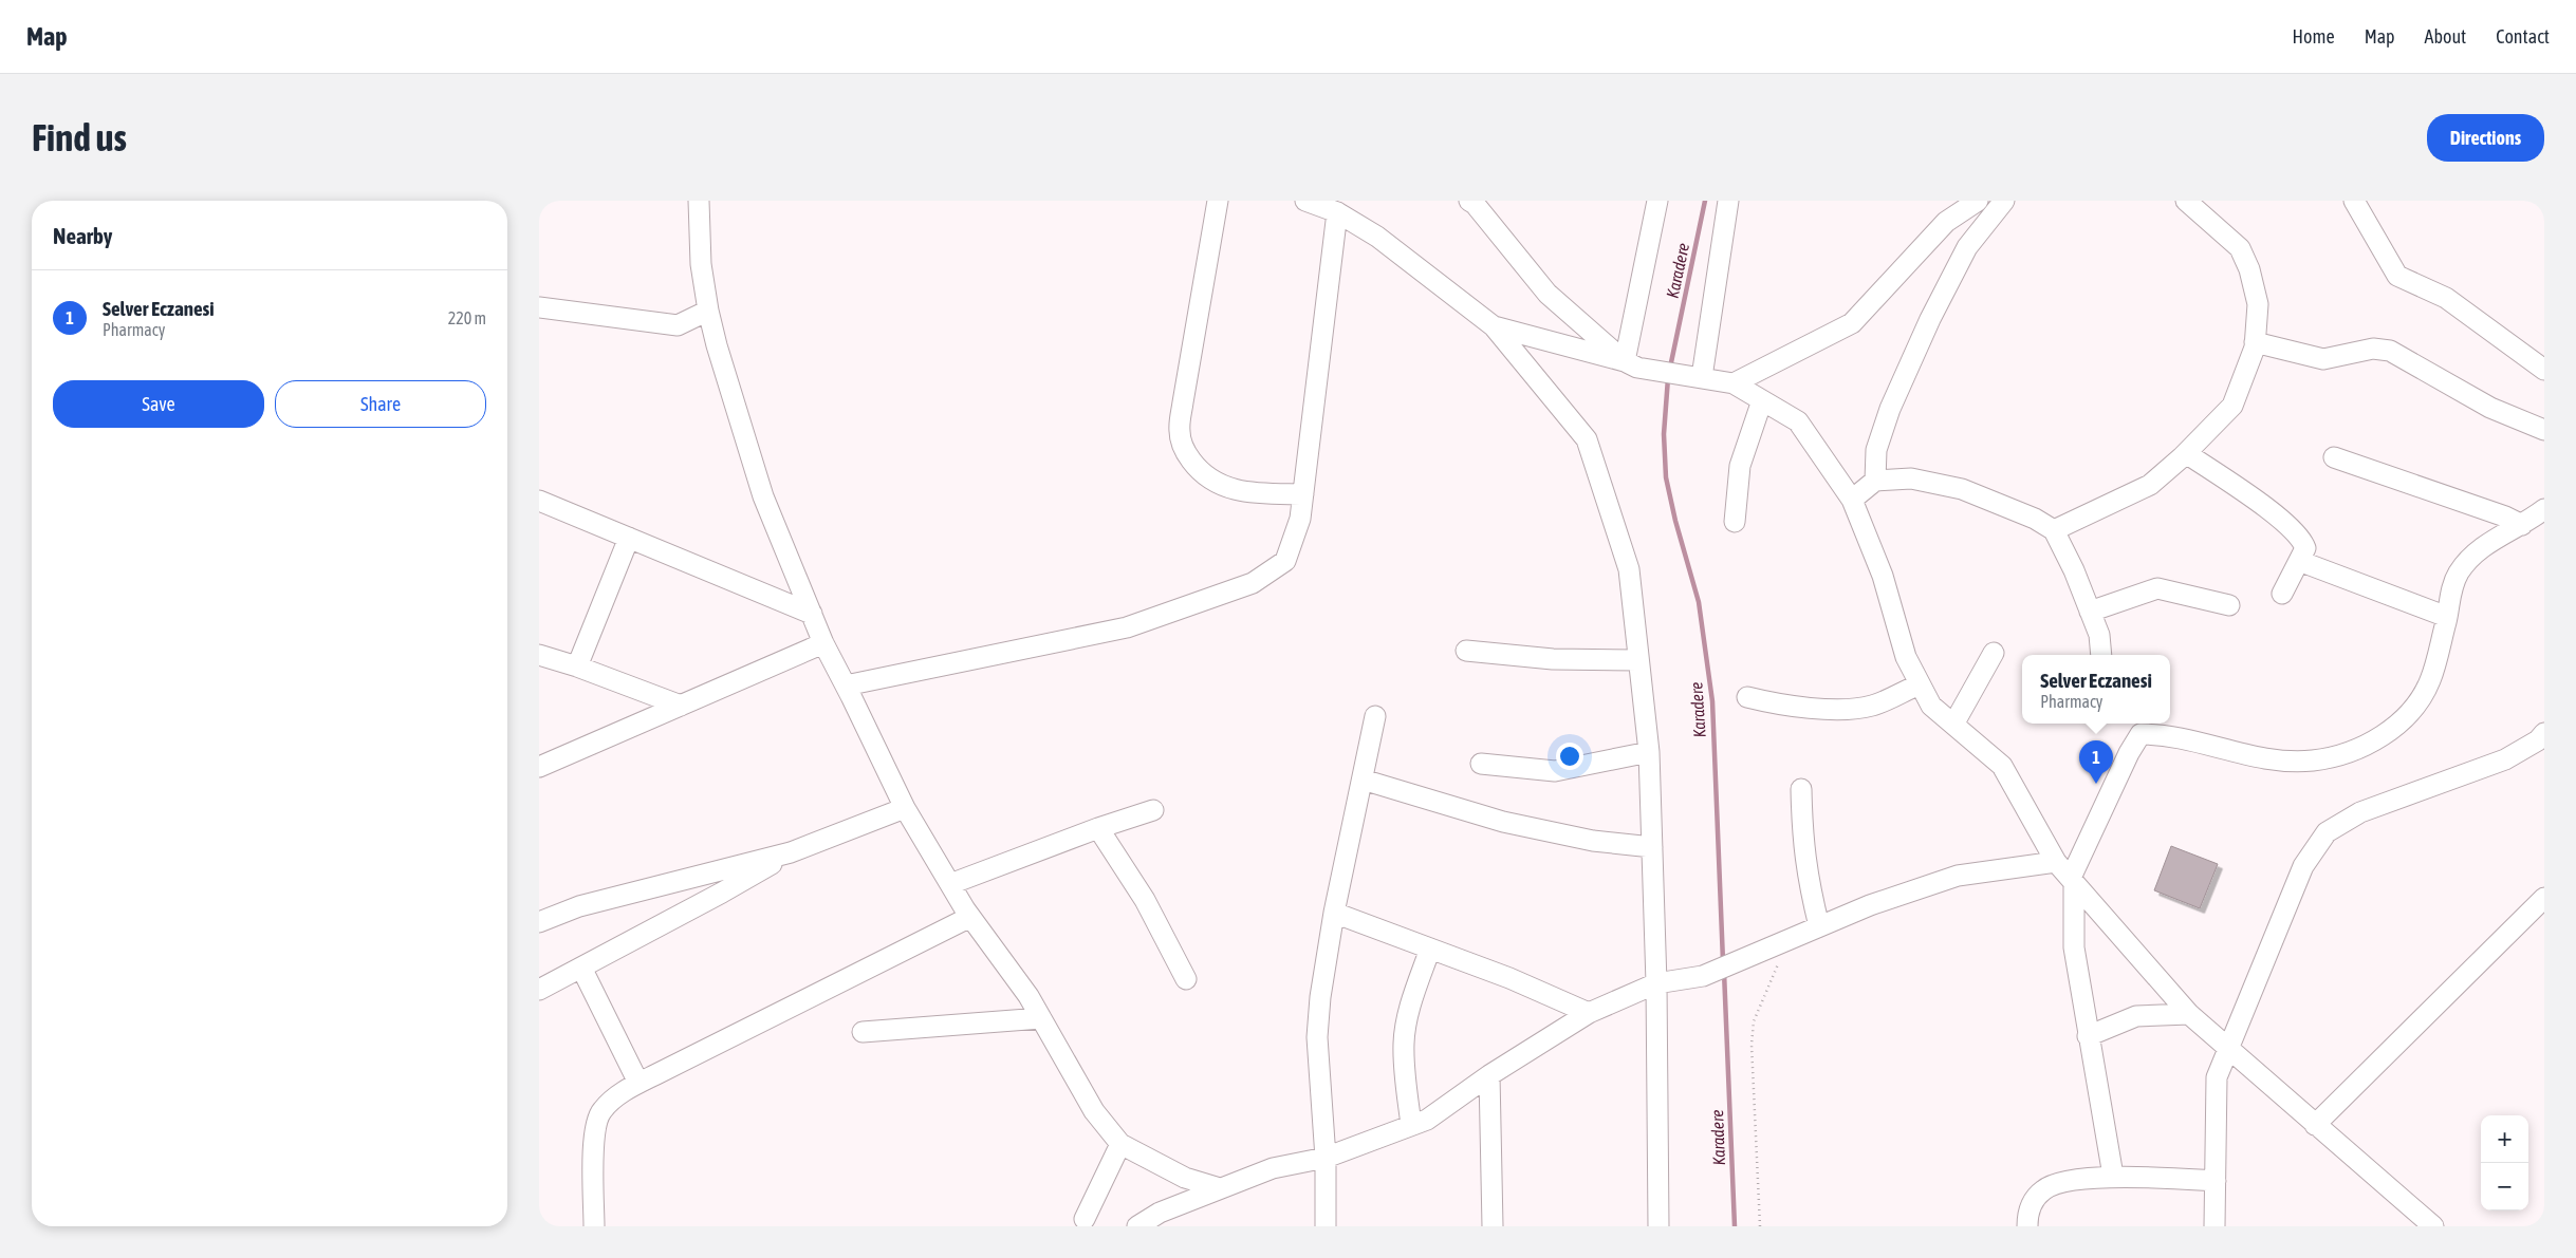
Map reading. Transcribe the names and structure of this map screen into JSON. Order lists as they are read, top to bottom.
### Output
{
  "water": ["Karadere"],
  "page": {
    "header": "Map",
    "nav": [
      "Home",
      "Map",
      "About",
      "Contact"
    ],
    "buttons": [
      "Directions",
      ["Save", "Share"]
    ],
    "title": "Find us",
    "heading": "Nearby",
    "list": [
      {
        "mark": "1",
        "name": "Selver Eczanesi",
        "note": "Pharmacy",
        "value": "220 m"
      }
    ],
    "popup": ["Selver Eczanesi", "Pharmacy"],
    "pins": "1",
    "map_buttons": ["+", "−"]
  }
}
